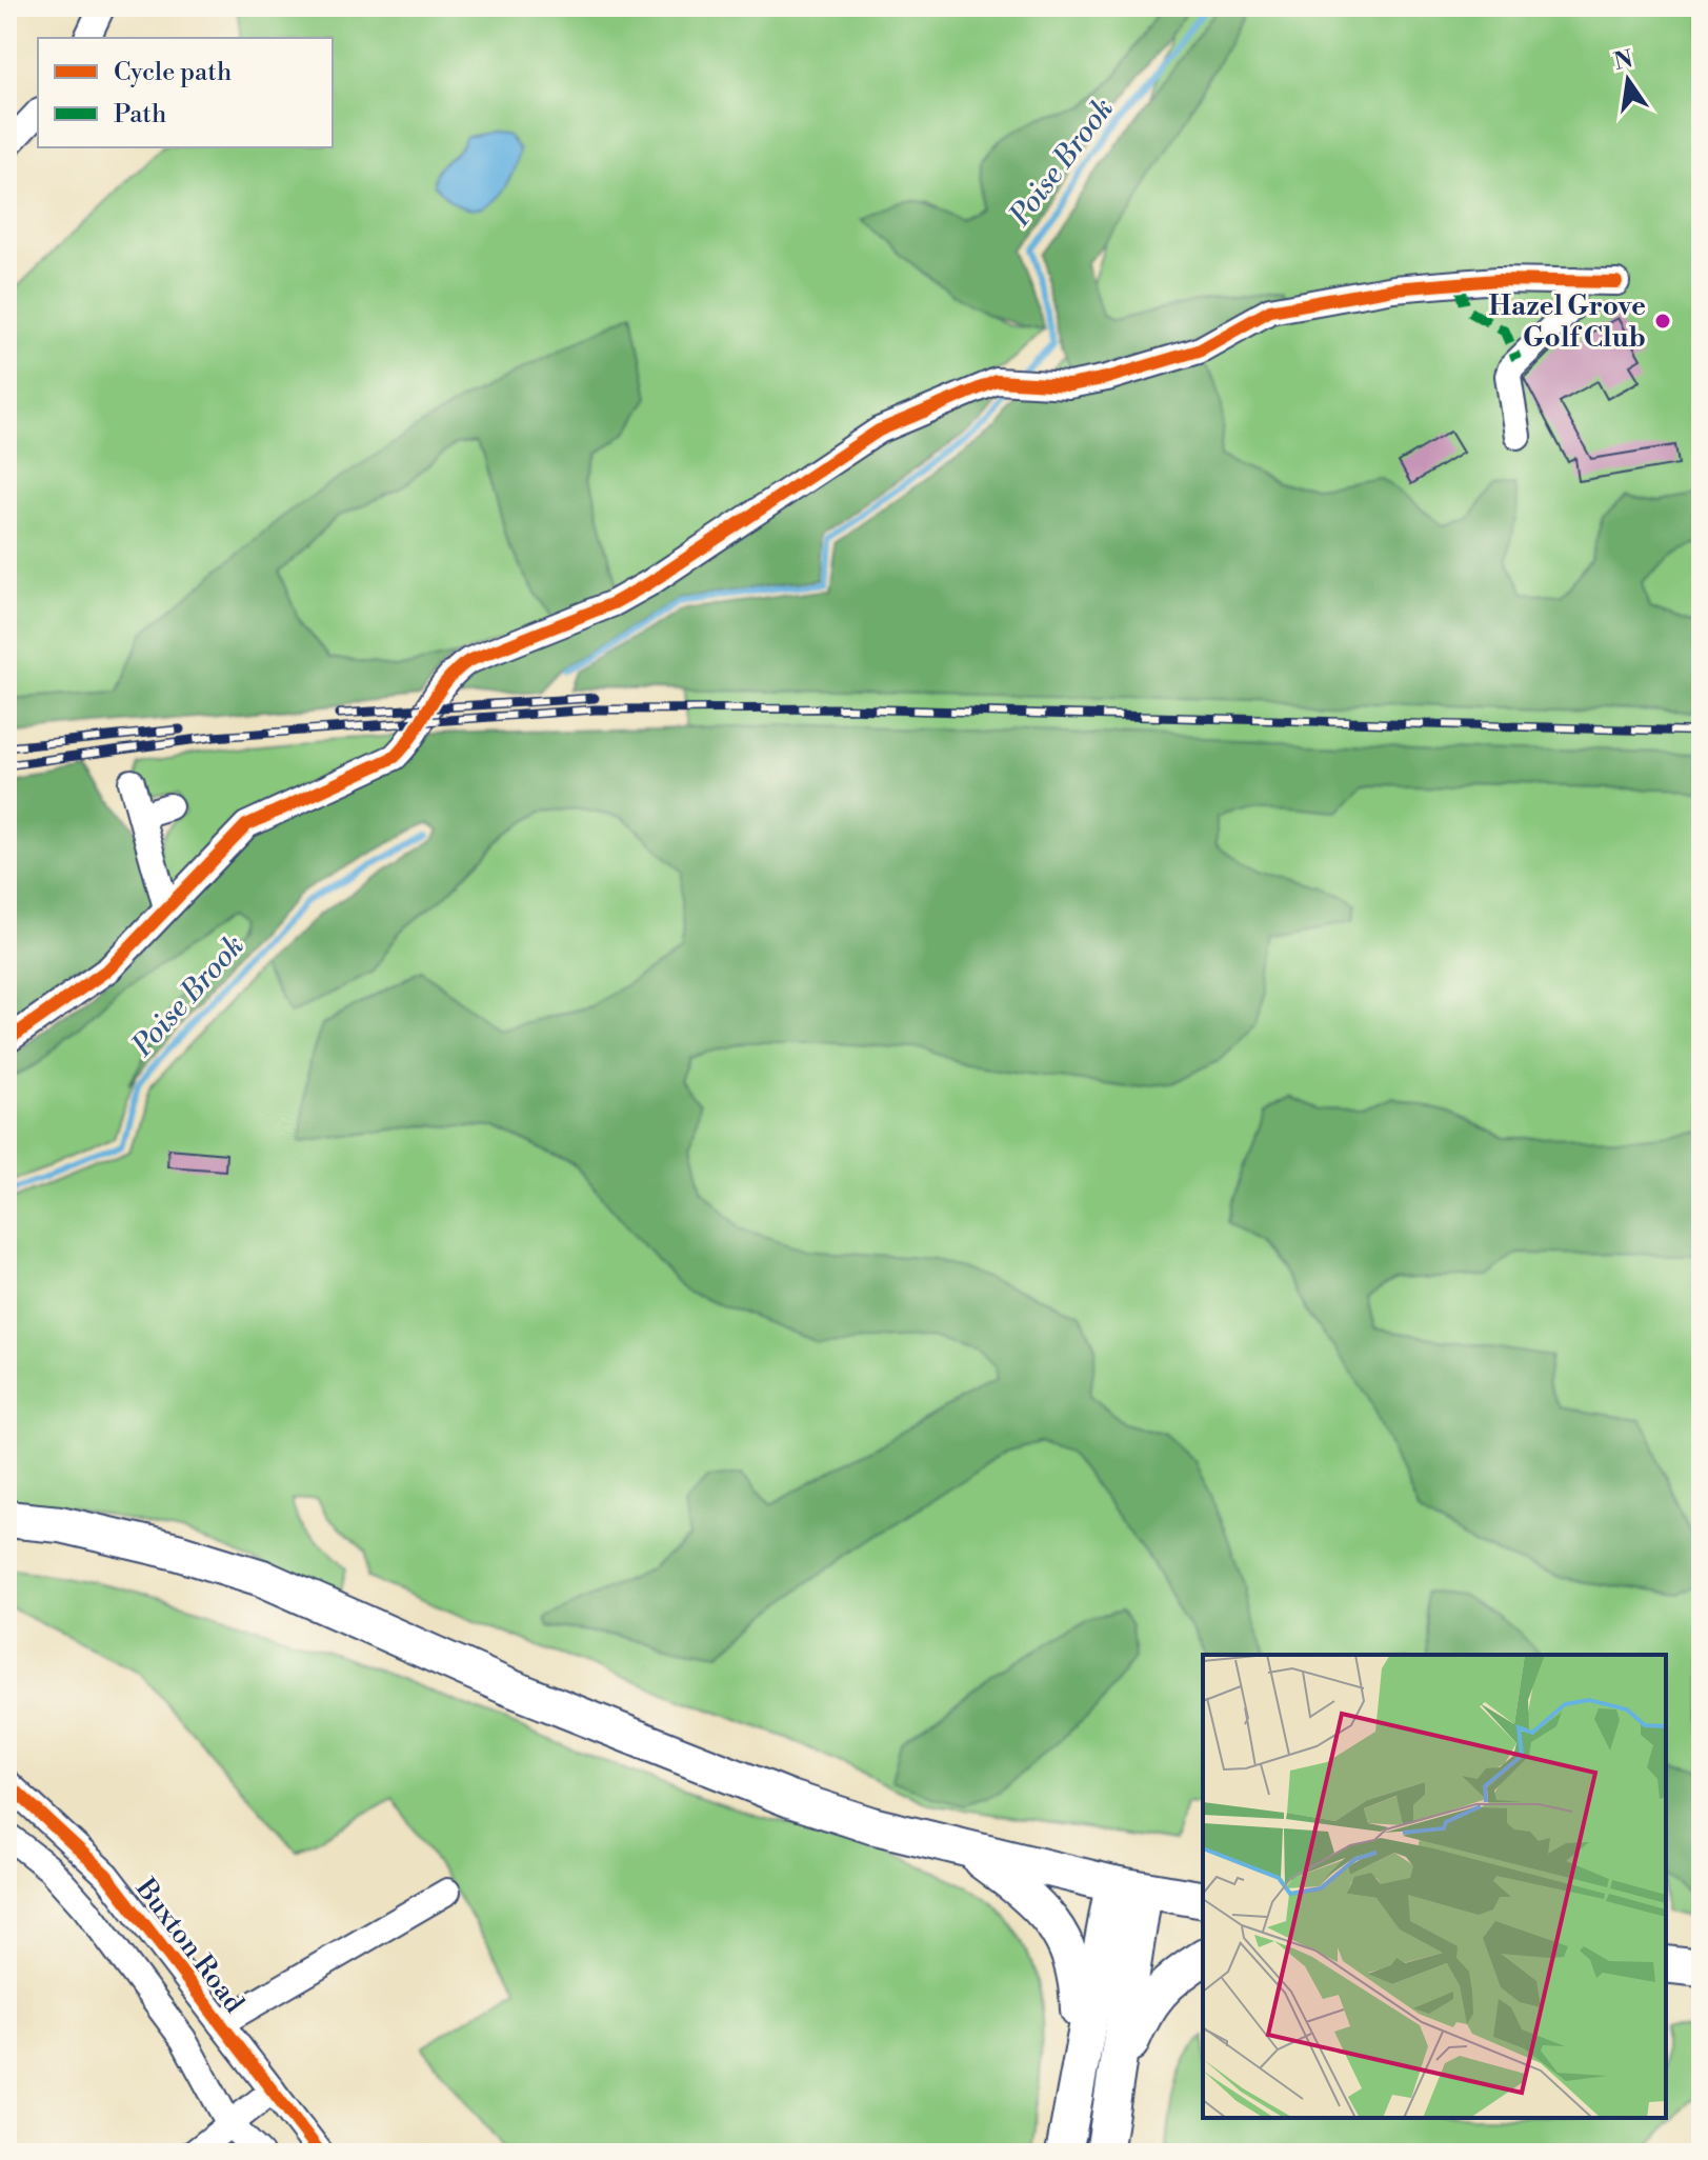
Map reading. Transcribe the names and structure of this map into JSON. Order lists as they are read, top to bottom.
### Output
{
  "streets": {
    "street": ["Buxton Road"]
  },
  "water": ["Poise Brook"],
  "places": ["Hazel Grove Golf Club"],
  "legend": ["Cycle path", "Path"],
  "north": "top"
}
